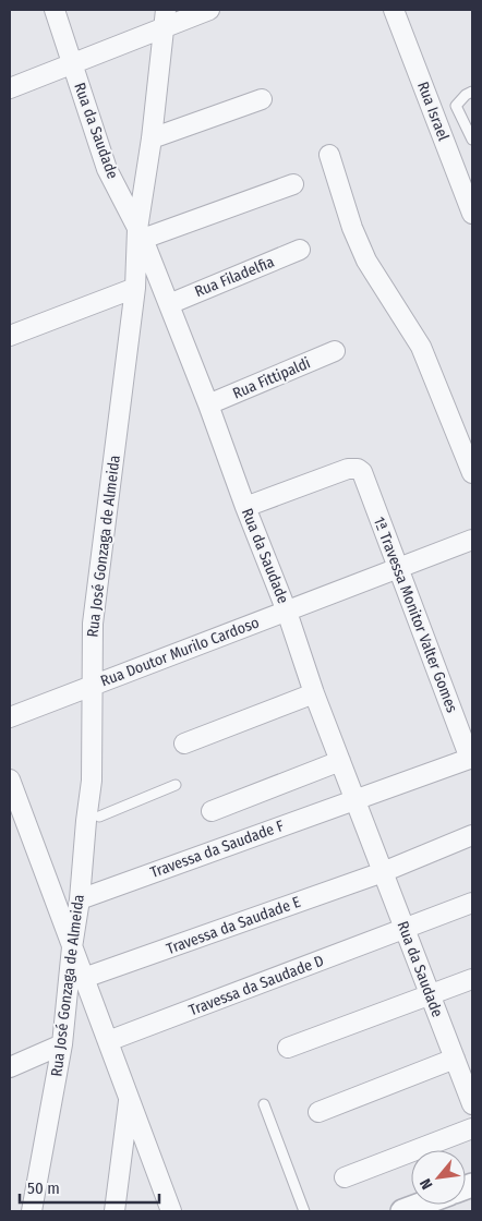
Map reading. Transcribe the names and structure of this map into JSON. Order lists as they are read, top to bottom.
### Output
{
  "streets": {
    "street": [
      "Rua Israel",
      "Rua da Saudade",
      "Rua Filadelfia",
      "Rua Fittipaldi",
      "Rua José Gonzaga de Almeida",
      "1ª Travessa Monitor Valter Gomes",
      "Rua Doutor Murilo Cardoso",
      "Travessa da Saudade F",
      "Travessa da Saudade E",
      "Travessa da Saudade D"
    ]
  },
  "crossings": [
    ["Rua da Saudade", "Rua Filadelfia"],
    ["Rua da Saudade", "Rua Fittipaldi"],
    ["Rua da Saudade", "Rua José Gonzaga de Almeida"],
    ["Rua da Saudade", "1ª Travessa Monitor Valter Gomes"],
    ["Rua da Saudade", "Rua Doutor Murilo Cardoso"],
    ["Rua da Saudade", "Travessa da Saudade F"],
    ["Rua da Saudade", "Travessa da Saudade E"],
    ["Rua da Saudade", "Travessa da Saudade D"],
    ["Rua José Gonzaga de Almeida", "Rua Doutor Murilo Cardoso"],
    ["Rua José Gonzaga de Almeida", "Travessa da Saudade F"],
    ["1ª Travessa Monitor Valter Gomes", "Rua Doutor Murilo Cardoso"],
    ["1ª Travessa Monitor Valter Gomes", "Travessa da Saudade F"]
  ],
  "scale_bar": "50 m",
  "north": "bottom left"
}
